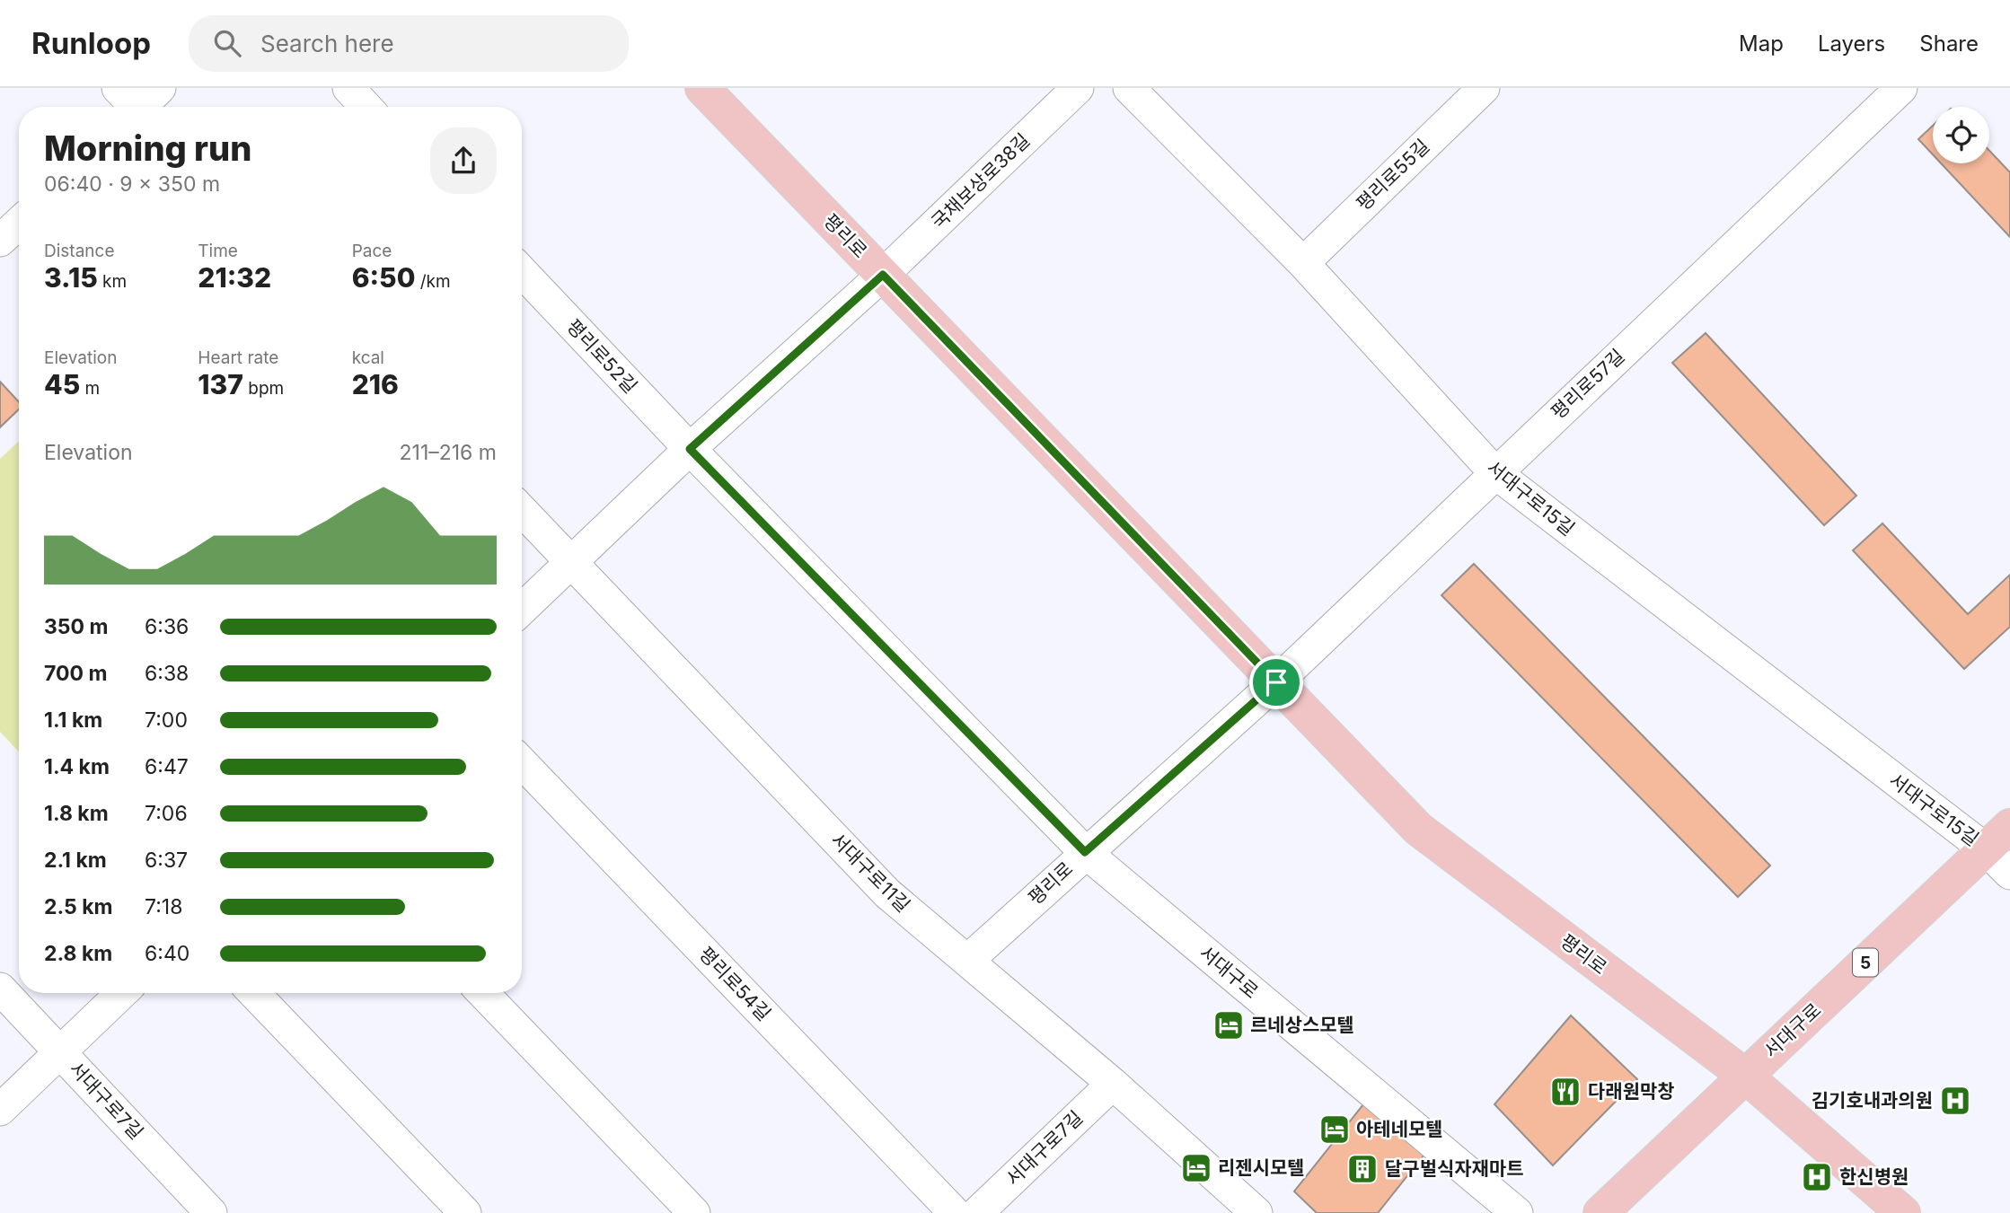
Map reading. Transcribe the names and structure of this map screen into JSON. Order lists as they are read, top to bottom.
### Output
{
  "streets": {
    "main road": ["평리로", "5", "서대구로"],
    "street": [
      "평리로55길",
      "국채보상로38길",
      "평리로52길",
      "평리로57길",
      "서대구로15길",
      "서대구로11길",
      "평리로54길",
      "서대구로7길"
    ]
  },
  "crossings": [
    ["평리로55길", "서대구로15길"],
    ["국채보상로38길", "평리로"],
    ["평리로", "평리로57길"],
    ["평리로", "서대구로11길"],
    ["평리로", "서대구로"],
    ["평리로57길", "서대구로15길"],
    ["서대구로15길", "서대구로"],
    ["서대구로11길", "서대구로7길"]
  ],
  "places": {
    "hotel": ["르네상스모텔", "아테네모텔", "리젠시모텔"],
    "restaurant": ["다래원막창"],
    "hospital": ["김기호내과의원", "한신병원"],
    "building": ["달구벌식자재마트"]
  },
  "page": {
    "header": "Runloop",
    "search": "Search here",
    "nav": ["Map", "Layers", "Share"],
    "heading": ["Morning run", "06:40 · 9 × 350 m"],
    "stats": [
      ["Distance", "3.15 km"],
      ["Time", "21:32"],
      ["Pace", "6:50 /km"],
      ["Elevation", "45 m"],
      ["Heart rate", "137 bpm"],
      ["kcal", "216"]
    ],
    "chart": ["Elevation", "211–216 m"],
    "list": [
      {
        "name": "350 m",
        "note": "6:36"
      },
      {
        "name": "700 m",
        "note": "6:38"
      },
      {
        "name": "1.1 km",
        "note": "7:00"
      },
      {
        "name": "1.4 km",
        "note": "6:47"
      },
      {
        "name": "1.8 km",
        "note": "7:06"
      },
      {
        "name": "2.1 km",
        "note": "6:37"
      },
      {
        "name": "2.5 km",
        "note": "7:18"
      },
      {
        "name": "2.8 km",
        "note": "6:40"
      }
    ]
  }
}
